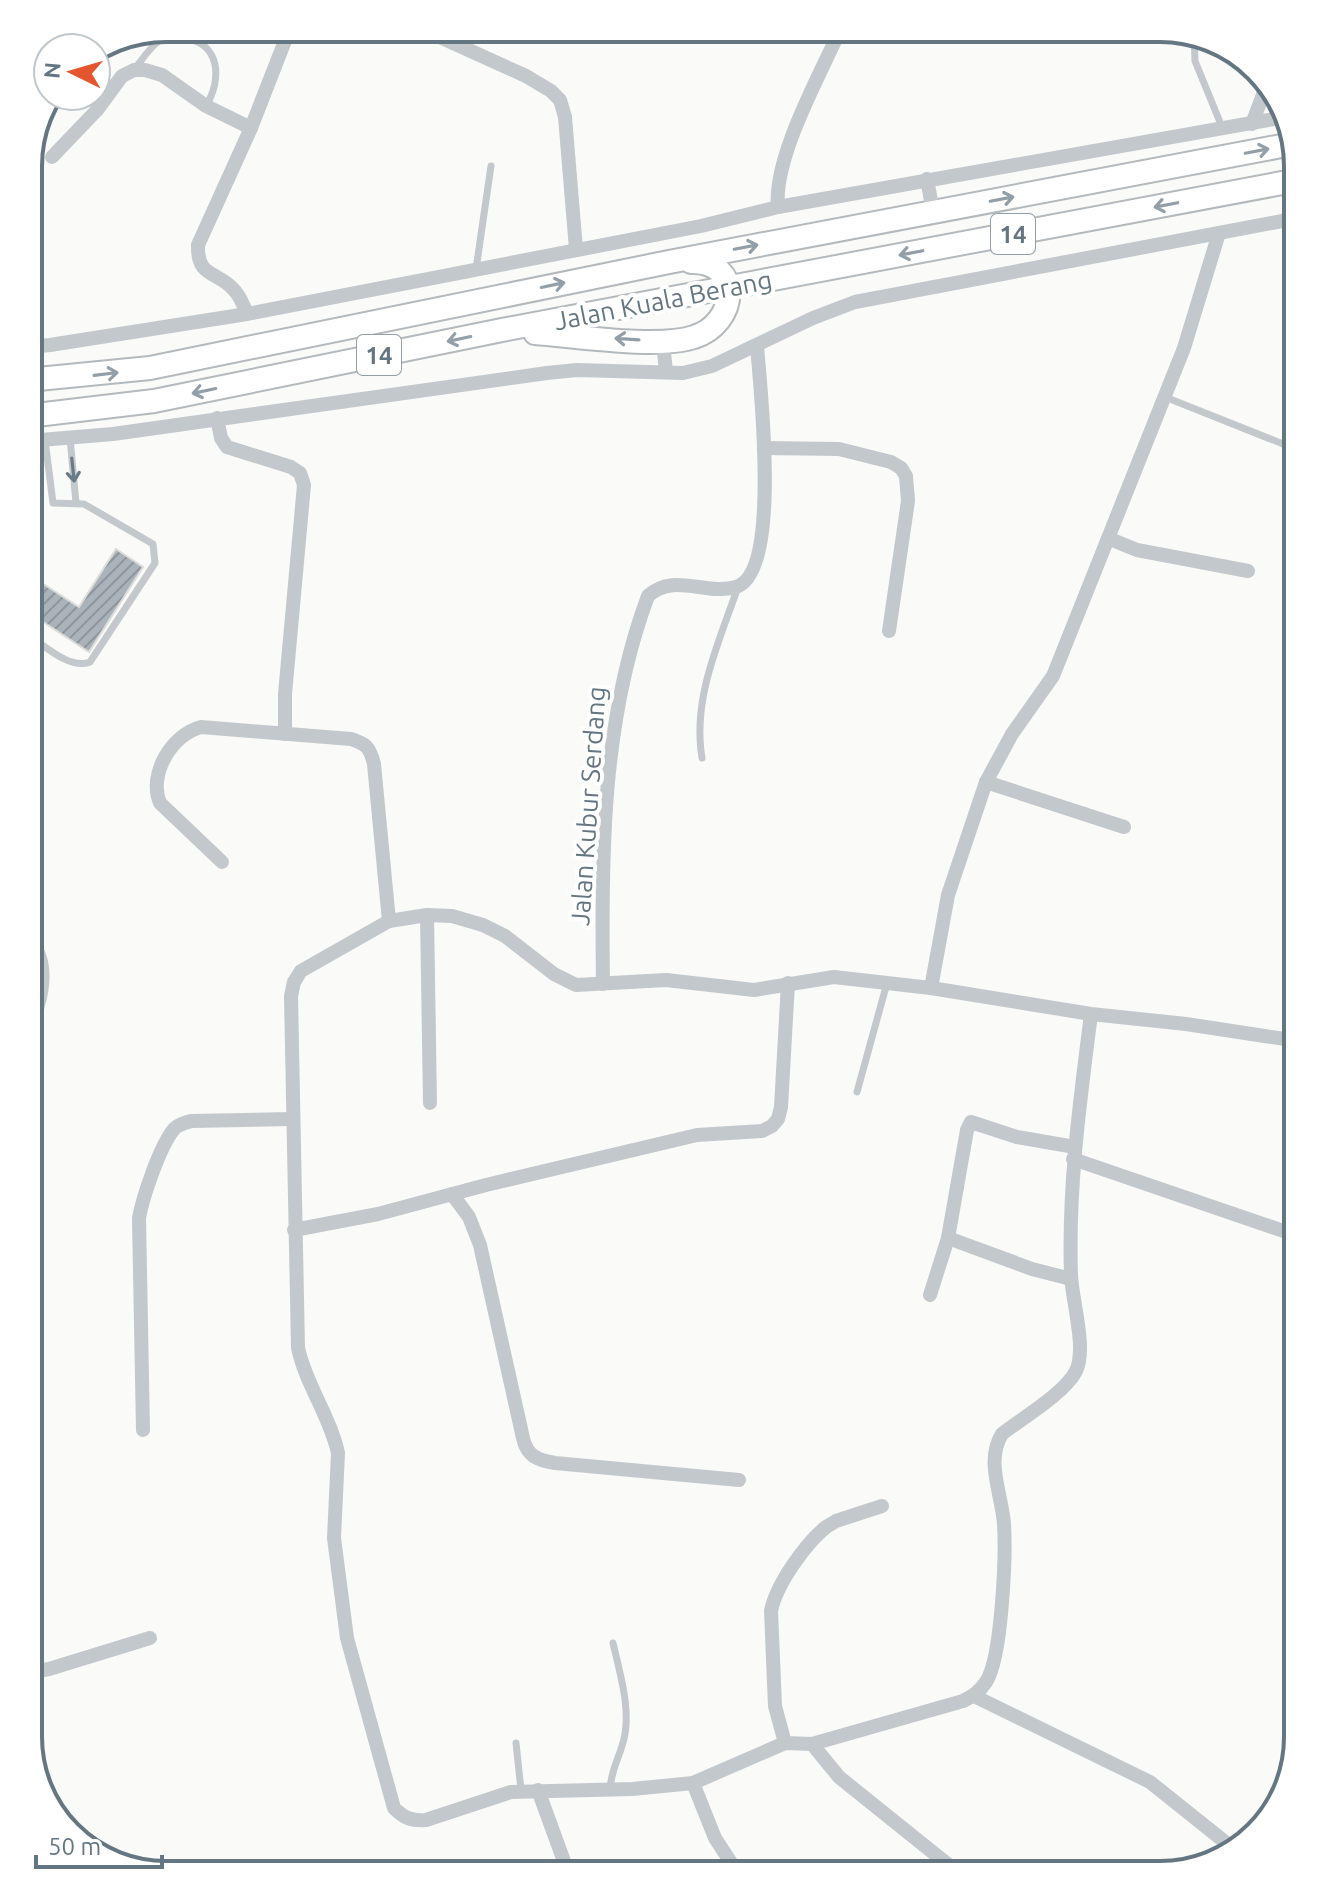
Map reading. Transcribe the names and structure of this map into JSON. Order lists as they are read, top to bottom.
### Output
{
  "streets": {
    "highway": ["14", "Jalan Kuala Berang"],
    "street": ["Jalan Kubur Serdang"]
  },
  "scale_bar": "50 m",
  "north": "left"
}
